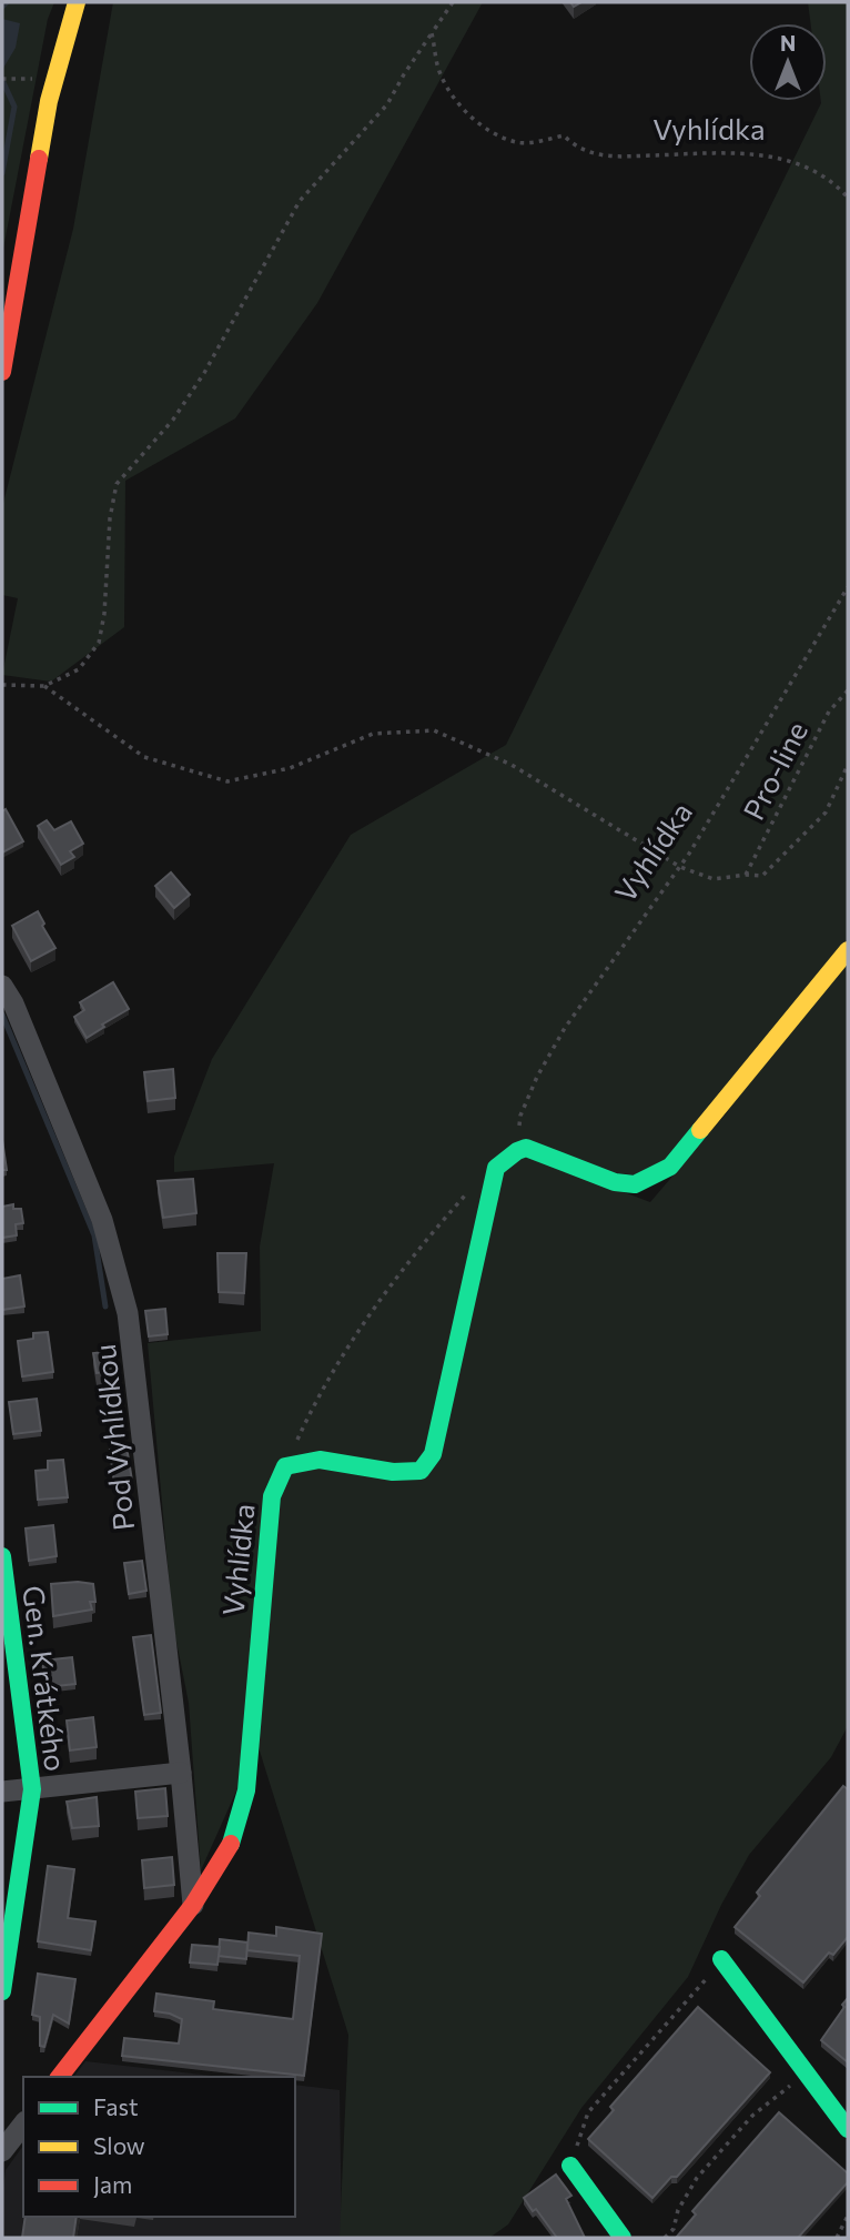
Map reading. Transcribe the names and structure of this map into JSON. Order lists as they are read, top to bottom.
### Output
{
  "streets": {
    "street": ["Vyhlídka", "Pod Vyhlídkou", "Gen. Krátkého"],
    "path": ["Pro-line"]
  },
  "crossings": [
    ["Vyhlídka", "Pod Vyhlídkou"]
  ],
  "legend": ["Fast", "Slow", "Jam"],
  "north": "top"
}
